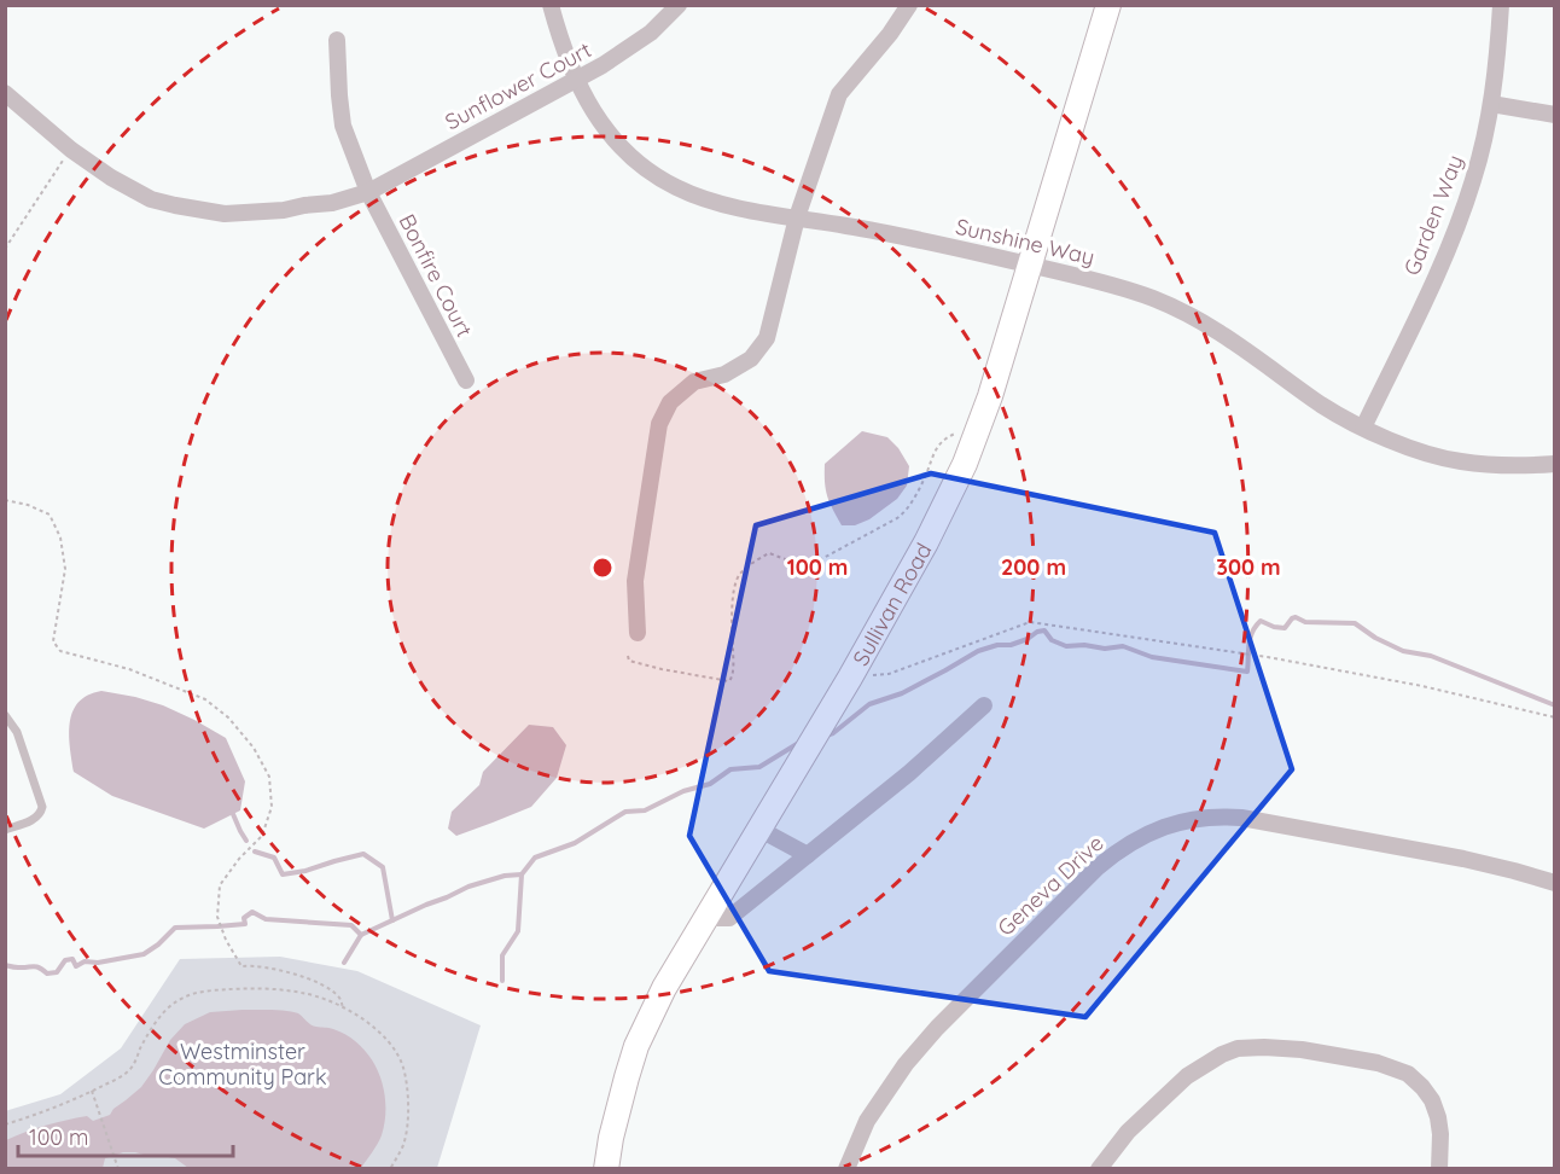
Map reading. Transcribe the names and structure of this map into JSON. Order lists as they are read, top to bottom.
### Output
{
  "streets": {
    "street": [
      "Sunflower Court",
      "Garden Way",
      "Sunshine Way",
      "Bonfire Court",
      "Sullivan Road",
      "Geneva Drive"
    ]
  },
  "crossings": [
    ["Sunflower Court", "Sunshine Way"],
    ["Sunflower Court", "Bonfire Court"],
    ["Garden Way", "Sunshine Way"],
    ["Sunshine Way", "Sullivan Road"]
  ],
  "parks": ["Westminster Community Park"],
  "scale_bar": "100 m",
  "rings": ["100 m", "200 m", "300 m"]
}
